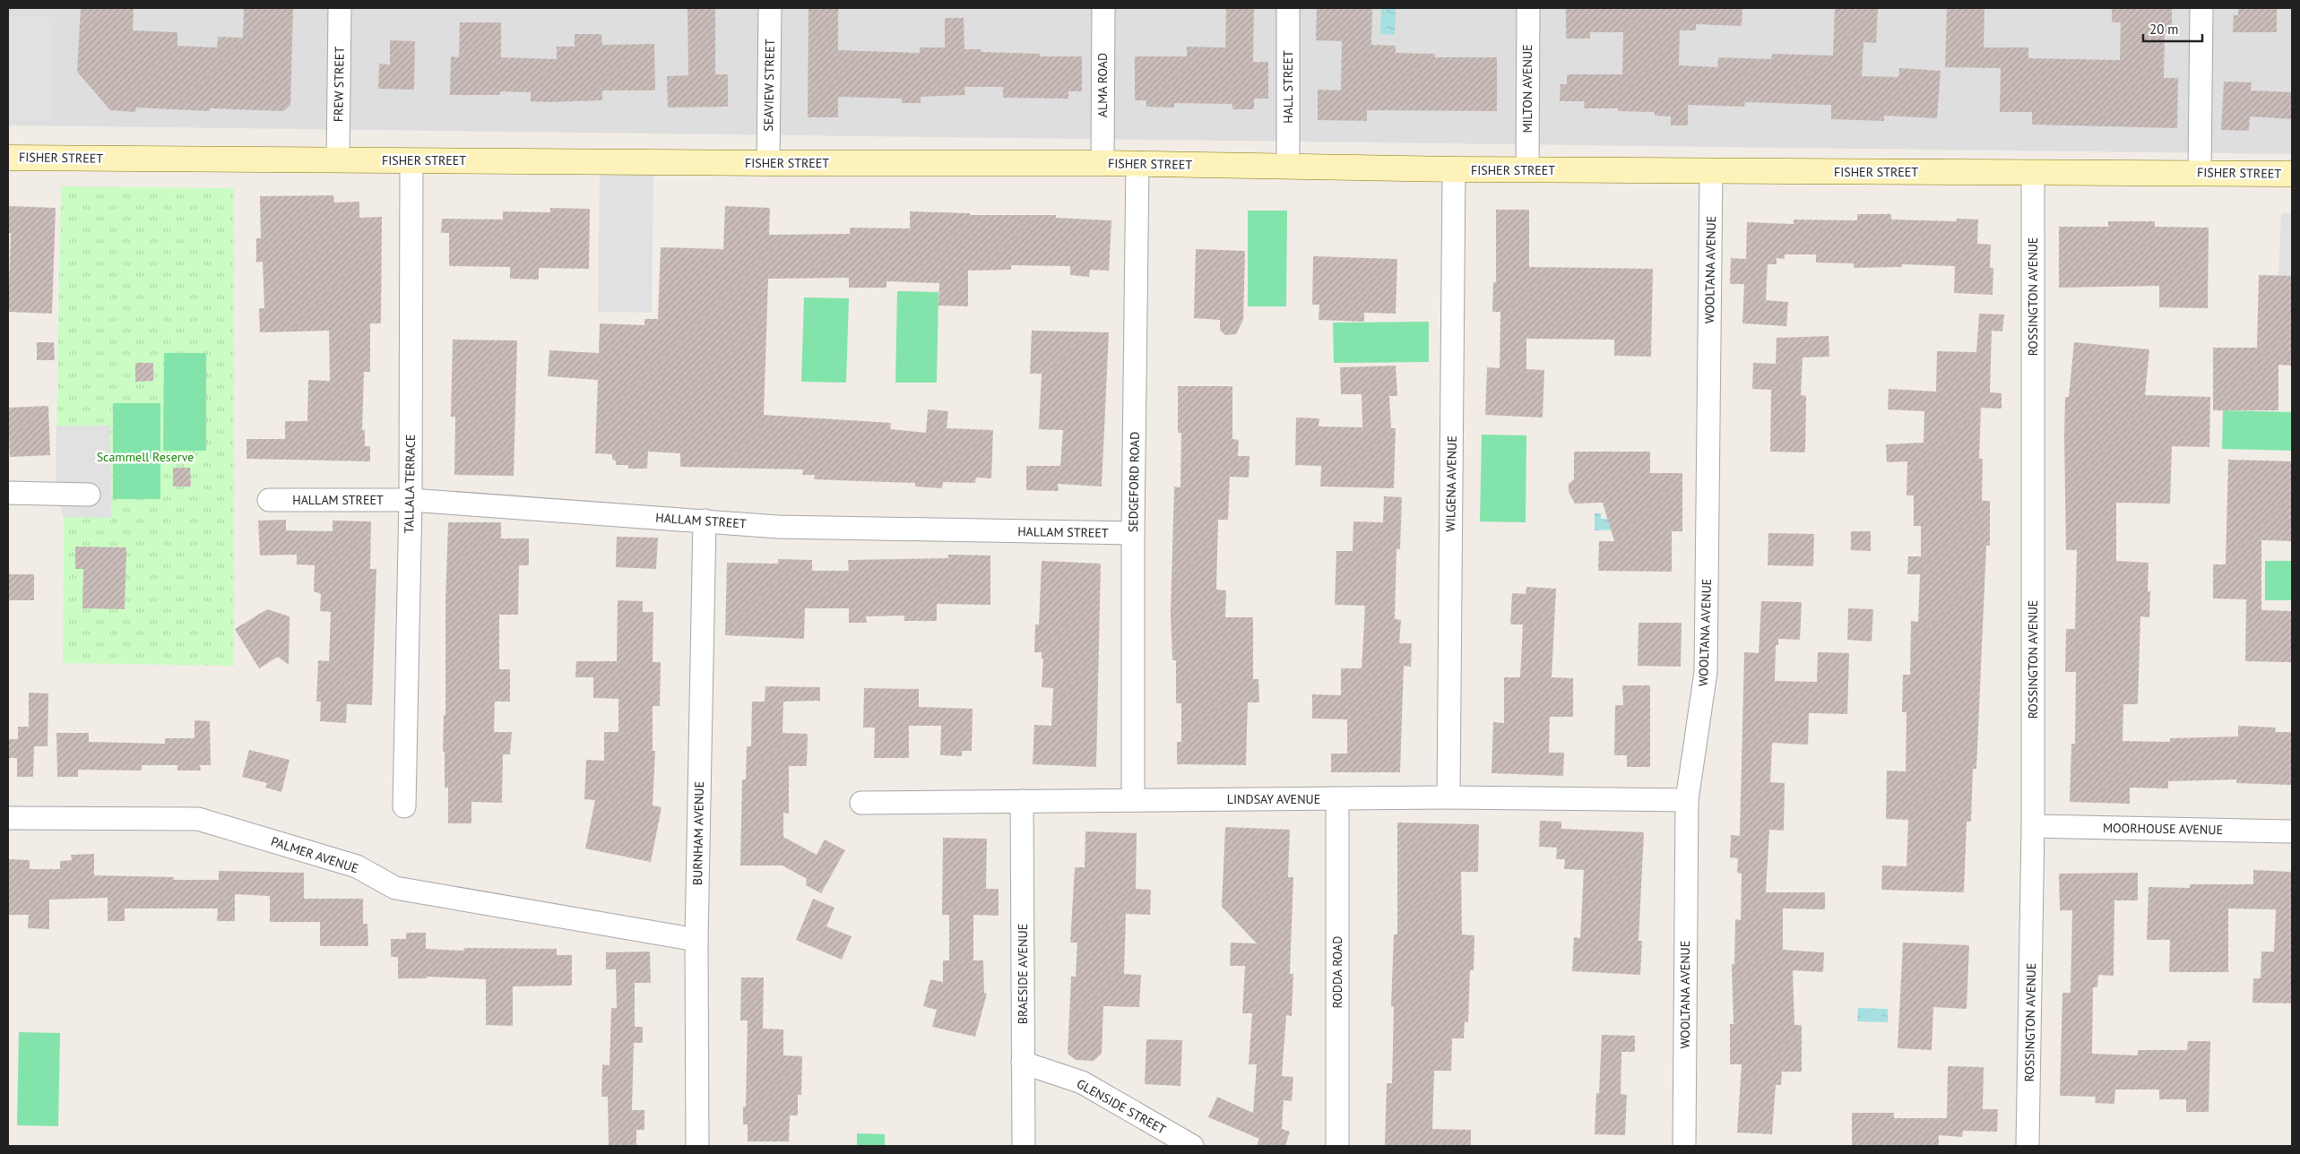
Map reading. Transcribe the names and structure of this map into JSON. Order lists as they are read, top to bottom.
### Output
{
  "streets": {
    "street": [
      "FREW STREET",
      "SEAVIEW STREET",
      "ALMA ROAD",
      "HALL STREET",
      "MILTON AVENUE",
      "FISHER STREET",
      "WOOLTANA AVENUE",
      "ROSSINGTON AVENUE",
      "SEDGEFORD ROAD",
      "TALLALA TERRACE",
      "WILGENA AVENUE",
      "HALLAM STREET",
      "LINDSAY AVENUE",
      "MOORHOUSE AVENUE",
      "BURNHAM AVENUE",
      "PALMER AVENUE",
      "RODDA ROAD",
      "BRAESIDE AVENUE",
      "GLENSIDE STREET"
    ]
  },
  "crossings": [
    ["FREW STREET", "FISHER STREET"],
    ["SEAVIEW STREET", "FISHER STREET"],
    ["ALMA ROAD", "FISHER STREET"],
    ["HALL STREET", "FISHER STREET"],
    ["MILTON AVENUE", "FISHER STREET"],
    ["FISHER STREET", "WOOLTANA AVENUE"],
    ["FISHER STREET", "ROSSINGTON AVENUE"],
    ["FISHER STREET", "SEDGEFORD ROAD"],
    ["FISHER STREET", "TALLALA TERRACE"],
    ["FISHER STREET", "WILGENA AVENUE"],
    ["WOOLTANA AVENUE", "LINDSAY AVENUE"],
    ["ROSSINGTON AVENUE", "MOORHOUSE AVENUE"],
    ["SEDGEFORD ROAD", "HALLAM STREET"],
    ["SEDGEFORD ROAD", "LINDSAY AVENUE"],
    ["TALLALA TERRACE", "HALLAM STREET"],
    ["WILGENA AVENUE", "LINDSAY AVENUE"],
    ["HALLAM STREET", "BURNHAM AVENUE"],
    ["LINDSAY AVENUE", "RODDA ROAD"],
    ["LINDSAY AVENUE", "BRAESIDE AVENUE"],
    ["BURNHAM AVENUE", "PALMER AVENUE"],
    ["BRAESIDE AVENUE", "GLENSIDE STREET"]
  ],
  "parks": ["Scammell Reserve"],
  "scale_bar": "20 m"
}
